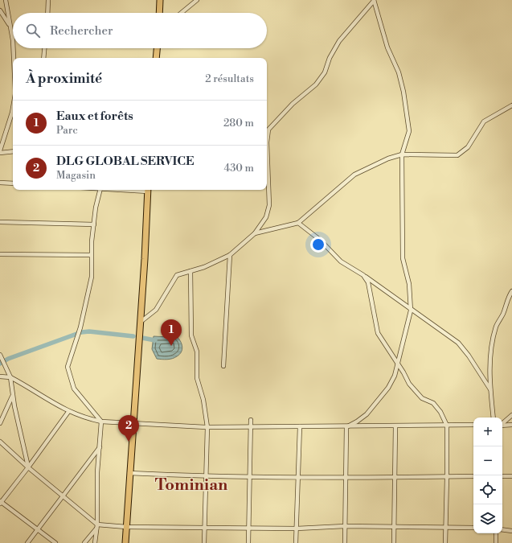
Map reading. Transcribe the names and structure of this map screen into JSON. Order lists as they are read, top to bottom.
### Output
{
  "districts": ["Tominian"],
  "page": {
    "search": "Rechercher",
    "heading": ["À proximité", "2 résultats"],
    "list": [
      {
        "mark": "1",
        "name": "Eaux et forêts",
        "note": "Parc",
        "value": "280 m"
      },
      {
        "mark": "2",
        "name": "DLG GLOBAL SERVICE",
        "note": "Magasin",
        "value": "430 m"
      }
    ],
    "pins": ["1", "2"],
    "map_buttons": ["+", "−"]
  }
}
